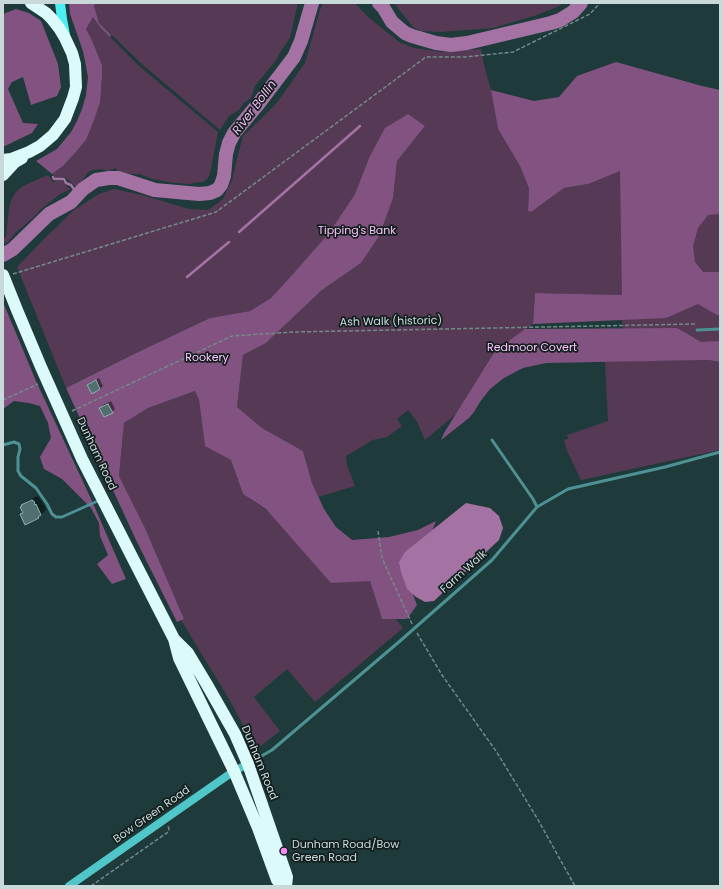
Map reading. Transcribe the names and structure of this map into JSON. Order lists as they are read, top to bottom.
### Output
{
  "streets": {
    "highway": ["Dunham Road"],
    "main road": ["Bow Green Road"],
    "lane": ["Farm Walk"],
    "path": ["Ash Walk (historic)"]
  },
  "crossings": [
    ["Dunham Road", "Farm Walk"],
    ["Dunham Road", "Bow Green Road"],
    ["Farm Walk", "Bow Green Road"]
  ],
  "water": ["River Bollin"],
  "parks": ["Tipping's Bank", "Redmoor Covert", "Rookery"],
  "places": ["Dunham Road/Bow Green Road"]
}
